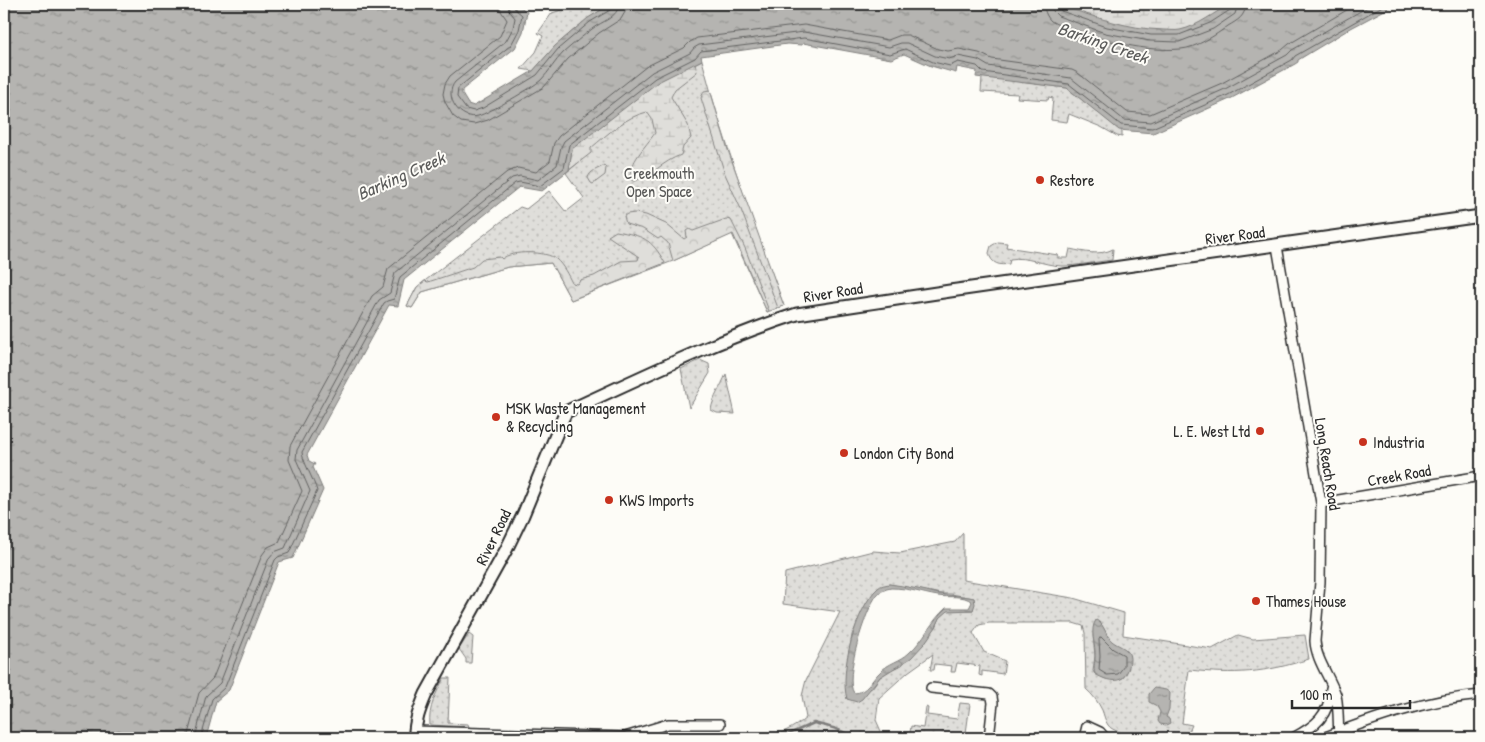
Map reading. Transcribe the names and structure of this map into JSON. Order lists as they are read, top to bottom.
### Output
{
  "streets": {
    "street": ["River Road", "Long Reach Road", "Creek Road"]
  },
  "crossings": [
    ["River Road", "Long Reach Road"],
    ["Long Reach Road", "Creek Road"]
  ],
  "water": ["Barking Creek"],
  "parks": ["Creekmouth Open Space"],
  "places": [
    "Restore",
    "MSK Waste Management & Recycling",
    "L. E. West Ltd",
    "Industria",
    "London City Bond",
    "KWS Imports",
    "Thames House"
  ],
  "scale_bar": "100 m"
}
